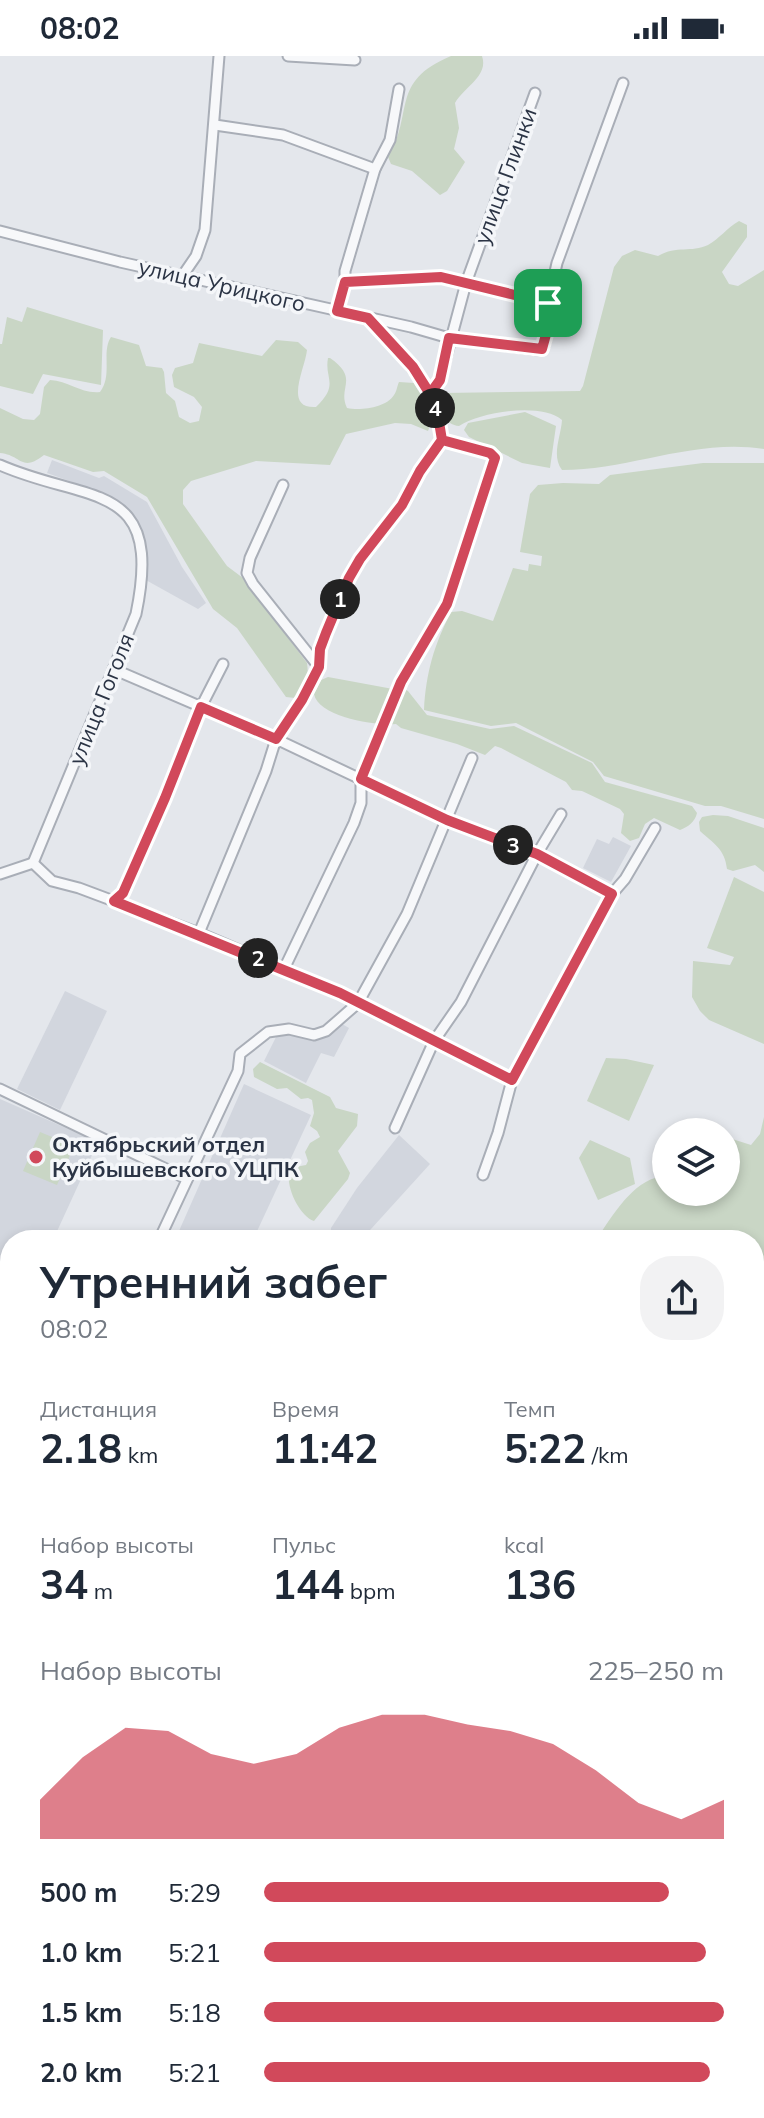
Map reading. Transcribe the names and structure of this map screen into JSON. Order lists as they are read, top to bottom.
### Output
{
  "streets": {
    "street": ["улица Глинки", "улица Урицкого", "улица Гоголя"]
  },
  "crossings": [
    ["улица Глинки", "улица Урицкого"]
  ],
  "places": ["Октябрьский отдел Куйбышевского УЦПК"],
  "page": {
    "status": "08:02",
    "pins": [
      "4",
      "1",
      "3",
      "2"
    ],
    "heading": ["Утренний забег", "08:02"],
    "stats": [
      ["Дистанция", "2.18 km"],
      ["Время", "11:42"],
      ["Темп", "5:22 /km"],
      ["Набор высоты", "34 m"],
      ["Пульс", "144 bpm"],
      ["kcal", "136"]
    ],
    "chart": ["Набор высоты", "225–250 m"],
    "list": [
      {
        "name": "500 m",
        "note": "5:29"
      },
      {
        "name": "1.0 km",
        "note": "5:21"
      },
      {
        "name": "1.5 km",
        "note": "5:18"
      },
      {
        "name": "2.0 km",
        "note": "5:21"
      }
    ]
  }
}
